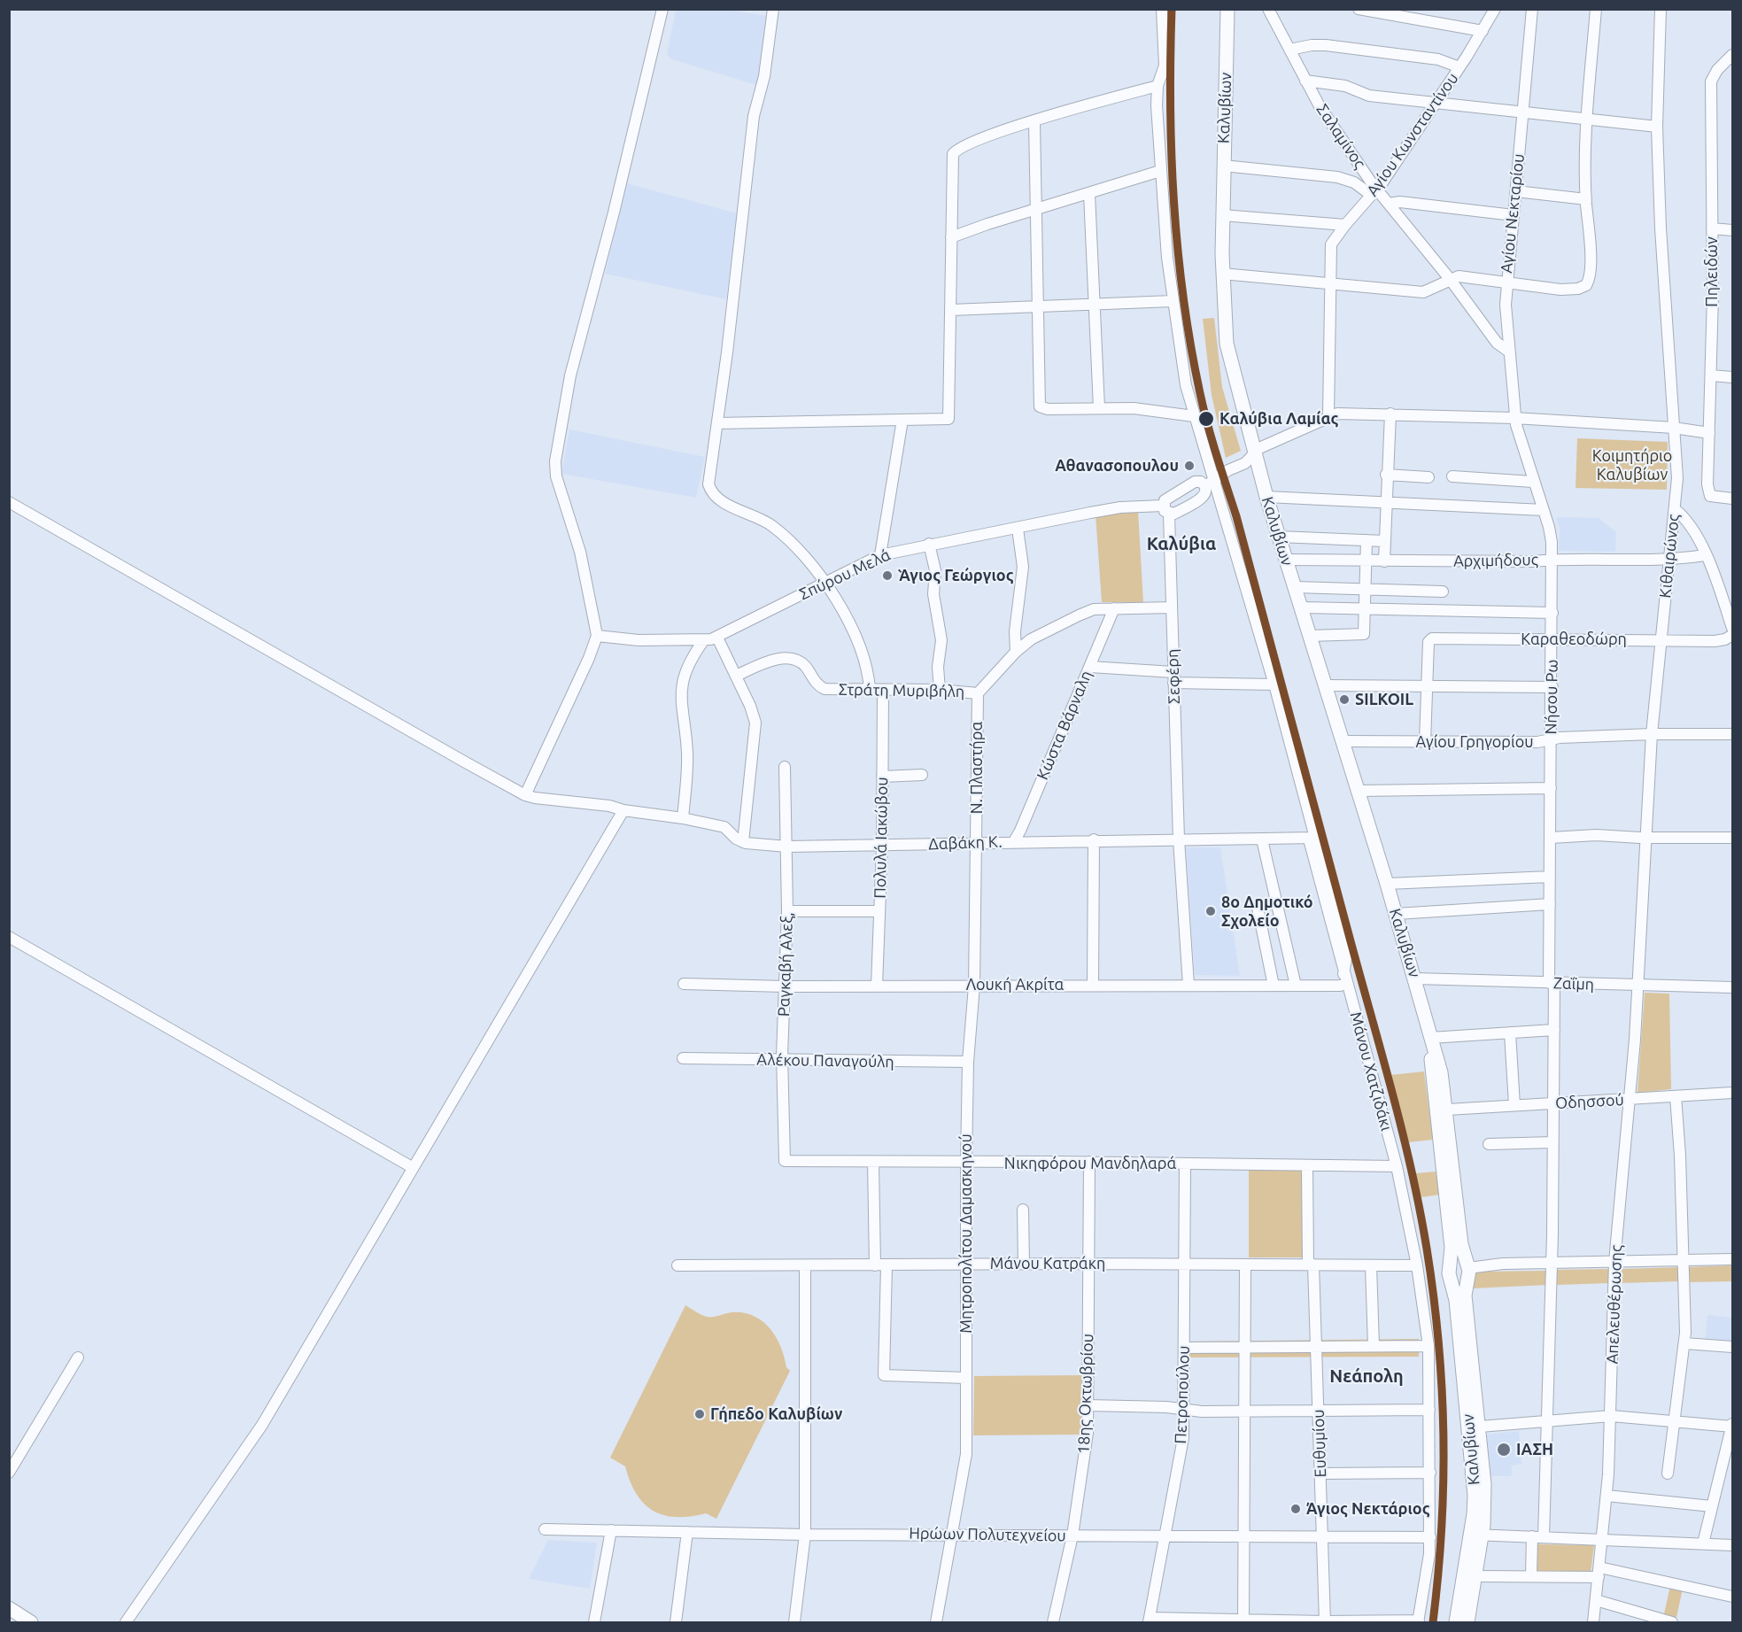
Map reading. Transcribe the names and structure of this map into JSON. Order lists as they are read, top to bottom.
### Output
{
  "streets": {
    "main road": ["Καλυβίων"],
    "street": [
      "Αγίου Κωνσταντίνου",
      "Σαλαμίνος",
      "Αγίου Νεκταρίου",
      "Πηλειδών",
      "Κιθαιρώνος",
      "Αρχιμήδους",
      "Σπύρου Μελά",
      "Καραθεοδώρη",
      "Σεφέρη",
      "Στράτη Μυριβήλη",
      "Νήσου Ρω",
      "Κώστα Βάρναλη",
      "Αγίου Γρηγορίου",
      "Ν. Πλαστήρα",
      "Πολυλά Ιακώβου",
      "Δαβάκη Κ.",
      "Ραγκαβή Αλεξ,",
      "Ζαΐμη",
      "Λουκή Ακρίτα",
      "Αλέκου Παναγούλη",
      "Μάνου Χατζιδάκι",
      "Οδησσού",
      "Νικηφόρου Μανδηλαρά",
      "Μητροπολίτου Δαμασκηνού",
      "Μάνου Κατράκη",
      "Απελευθέρωσης",
      "18ης Οκτωβρίου",
      "Πετροπούλου",
      "Ευθυμίου",
      "Ηρώων Πολυτεχνείου"
    ]
  },
  "crossings": [
    ["Καλυβίων", "Αρχιμήδους"],
    ["Καλυβίων", "Αγίου Γρηγορίου"],
    ["Καλυβίων", "Ζαΐμη"],
    ["Καλυβίων", "Οδησσού"],
    ["Αγίου Κωνσταντίνου", "Σαλαμίνος"],
    ["Σαλαμίνος", "Αγίου Νεκταρίου"],
    ["Αγίου Νεκταρίου", "Νήσου Ρω"],
    ["Κιθαιρώνος", "Αρχιμήδους"],
    ["Κιθαιρώνος", "Καραθεοδώρη"],
    ["Κιθαιρώνος", "Αγίου Γρηγορίου"],
    ["Κιθαιρώνος", "Ζαΐμη"],
    ["Κιθαιρώνος", "Απελευθέρωσης"],
    ["Αρχιμήδους", "Νήσου Ρω"],
    ["Σπύρου Μελά", "Σεφέρη"],
    ["Σπύρου Μελά", "Μάνου Χατζιδάκι"],
    ["Καραθεοδώρη", "Νήσου Ρω"],
    ["Σεφέρη", "Στράτη Μυριβήλη"],
    ["Σεφέρη", "Δαβάκη Κ."],
    ["Σεφέρη", "Λουκή Ακρίτα"],
    ["Στράτη Μυριβήλη", "Κώστα Βάρναλη"],
    ["Στράτη Μυριβήλη", "Ν. Πλαστήρα"],
    ["Στράτη Μυριβήλη", "Πολυλά Ιακώβου"],
    ["Νήσου Ρω", "Αγίου Γρηγορίου"],
    ["Νήσου Ρω", "Ζαΐμη"],
    ["Νήσου Ρω", "Οδησσού"],
    ["Κώστα Βάρναλη", "Δαβάκη Κ."],
    ["Ν. Πλαστήρα", "Δαβάκη Κ."],
    ["Ν. Πλαστήρα", "Μητροπολίτου Δαμασκηνού"],
    ["Πολυλά Ιακώβου", "Δαβάκη Κ."],
    ["Πολυλά Ιακώβου", "Λουκή Ακρίτα"],
    ["Δαβάκη Κ.", "Ραγκαβή Αλεξ,"],
    ["Δαβάκη Κ.", "Μάνου Χατζιδάκι"],
    ["Δαβάκη Κ.", "Μητροπολίτου Δαμασκηνού"],
    ["Ραγκαβή Αλεξ,", "Λουκή Ακρίτα"],
    ["Ραγκαβή Αλεξ,", "Αλέκου Παναγούλη"],
    ["Ραγκαβή Αλεξ,", "Νικηφόρου Μανδηλαρά"],
    ["Ζαΐμη", "Απελευθέρωσης"],
    ["Λουκή Ακρίτα", "Μάνου Χατζιδάκι"],
    ["Λουκή Ακρίτα", "Μητροπολίτου Δαμασκηνού"],
    ["Αλέκου Παναγούλη", "Μητροπολίτου Δαμασκηνού"],
    ["Μάνου Χατζιδάκι", "Νικηφόρου Μανδηλαρά"],
    ["Μάνου Χατζιδάκι", "Μάνου Κατράκη"],
    ["Μάνου Χατζιδάκι", "Ηρώων Πολυτεχνείου"],
    ["Οδησσού", "Απελευθέρωσης"],
    ["Νικηφόρου Μανδηλαρά", "Μητροπολίτου Δαμασκηνού"],
    ["Νικηφόρου Μανδηλαρά", "18ης Οκτωβρίου"],
    ["Νικηφόρου Μανδηλαρά", "Πετροπούλου"],
    ["Νικηφόρου Μανδηλαρά", "Ευθυμίου"],
    ["Μητροπολίτου Δαμασκηνού", "Μάνου Κατράκη"],
    ["Μητροπολίτου Δαμασκηνού", "Ηρώων Πολυτεχνείου"],
    ["Μάνου Κατράκη", "18ης Οκτωβρίου"],
    ["Μάνου Κατράκη", "Πετροπούλου"],
    ["Μάνου Κατράκη", "Ευθυμίου"],
    ["18ης Οκτωβρίου", "Ηρώων Πολυτεχνείου"],
    ["Πετροπούλου", "Ηρώων Πολυτεχνείου"],
    ["Ευθυμίου", "Ηρώων Πολυτεχνείου"]
  ],
  "districts": ["Καλύβια", "Νεάπολη"],
  "parks": ["Κοιμητήριο Καλυβίων"],
  "places": [
    "Καλύβια Λαμίας",
    "Αθανασοπουλου",
    "Ὰγιος Γεώργιος",
    "SILKOIL",
    "8ο Δημοτικό Σχολείο",
    "Γήπεδο Καλυβίων",
    "ΙΑΣΗ",
    "Άγιος Νεκτάριος"
  ]
}
